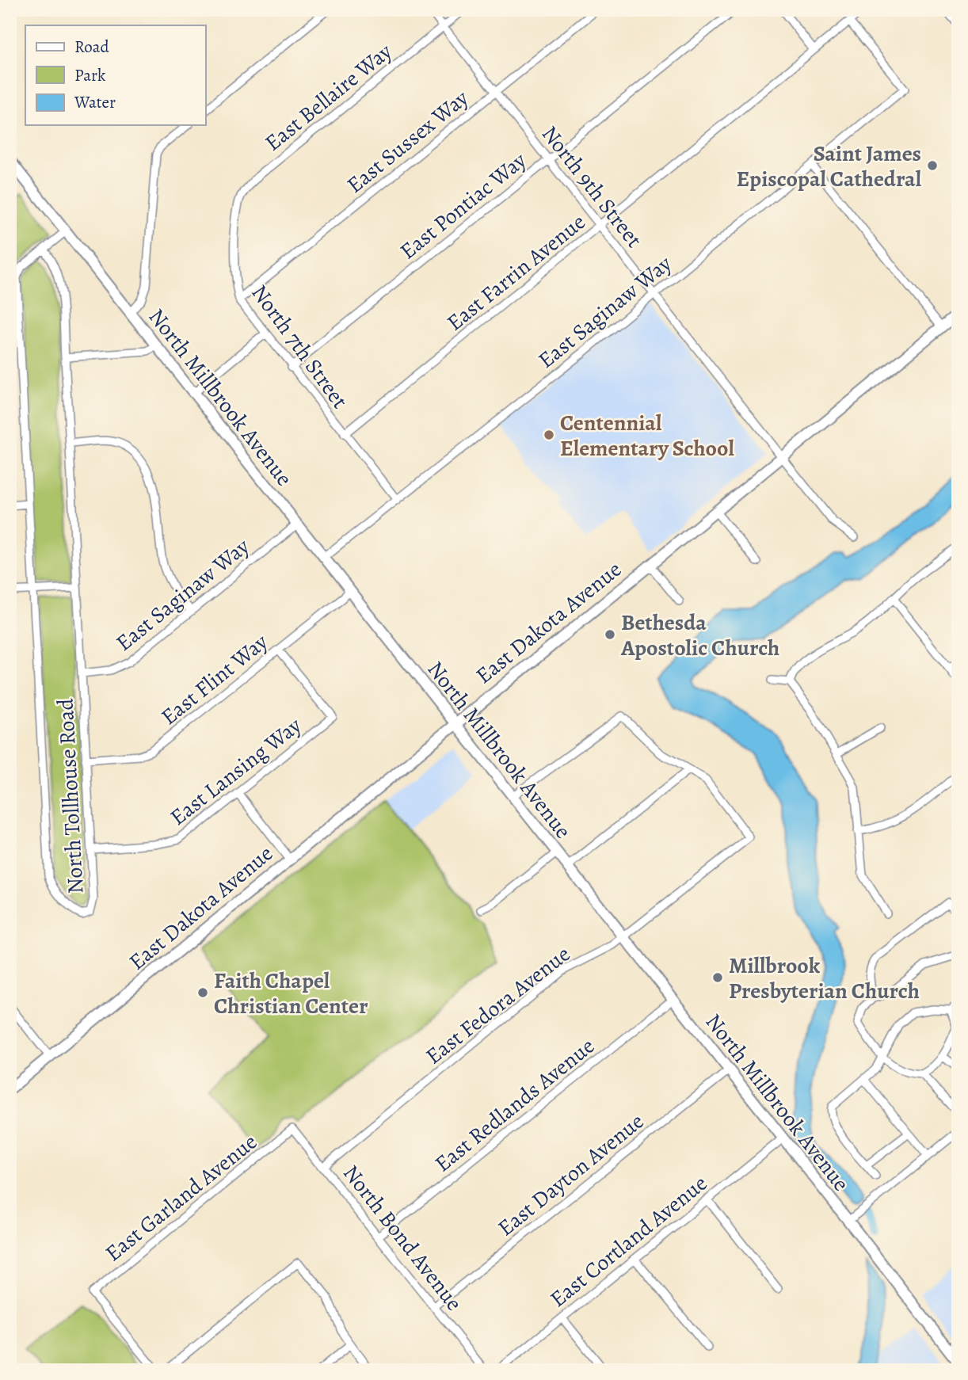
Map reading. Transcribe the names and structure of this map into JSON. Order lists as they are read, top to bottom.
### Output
{
  "streets": {
    "street": [
      "East Bellaire Way",
      "East Sussex Way",
      "North 9th Street",
      "East Pontiac Way",
      "East Farrin Avenue",
      "East Saginaw Way",
      "North 7th Street",
      "North Millbrook Avenue",
      "East Dakota Avenue",
      "East Flint Way",
      "East Lansing Way",
      "North Tollhouse Road",
      "East Fedora Avenue",
      "East Redlands Avenue",
      "East Dayton Avenue",
      "East Garland Avenue",
      "North Bond Avenue",
      "East Cortland Avenue"
    ]
  },
  "crossings": [
    ["East Bellaire Way", "North 9th Street"],
    ["East Bellaire Way", "North 7th Street"],
    ["East Sussex Way", "North 9th Street"],
    ["East Sussex Way", "North 7th Street"],
    ["North 9th Street", "East Pontiac Way"],
    ["North 9th Street", "East Farrin Avenue"],
    ["North 9th Street", "East Saginaw Way"],
    ["North 9th Street", "East Dakota Avenue"],
    ["East Pontiac Way", "North 7th Street"],
    ["East Farrin Avenue", "East Saginaw Way"],
    ["East Farrin Avenue", "North 7th Street"],
    ["East Saginaw Way", "North 7th Street"],
    ["East Saginaw Way", "North Millbrook Avenue"],
    ["East Saginaw Way", "North Tollhouse Road"],
    ["North Millbrook Avenue", "East Dakota Avenue"],
    ["North Millbrook Avenue", "East Flint Way"],
    ["North Millbrook Avenue", "North Tollhouse Road"],
    ["North Millbrook Avenue", "East Fedora Avenue"],
    ["North Millbrook Avenue", "East Redlands Avenue"],
    ["North Millbrook Avenue", "East Dayton Avenue"],
    ["North Millbrook Avenue", "East Cortland Avenue"],
    ["East Flint Way", "East Lansing Way"],
    ["East Flint Way", "North Tollhouse Road"],
    ["East Lansing Way", "North Tollhouse Road"],
    ["East Fedora Avenue", "North Bond Avenue"],
    ["East Redlands Avenue", "North Bond Avenue"],
    ["East Dayton Avenue", "North Bond Avenue"],
    ["East Garland Avenue", "North Bond Avenue"]
  ],
  "places": [
    "Saint James Episcopal Cathedral",
    "Centennial Elementary School",
    "Bethesda Apostolic Church",
    "Millbrook Presbyterian Church",
    "Faith Chapel Christian Center"
  ],
  "legend": ["Road", "Park", "Water"]
}
